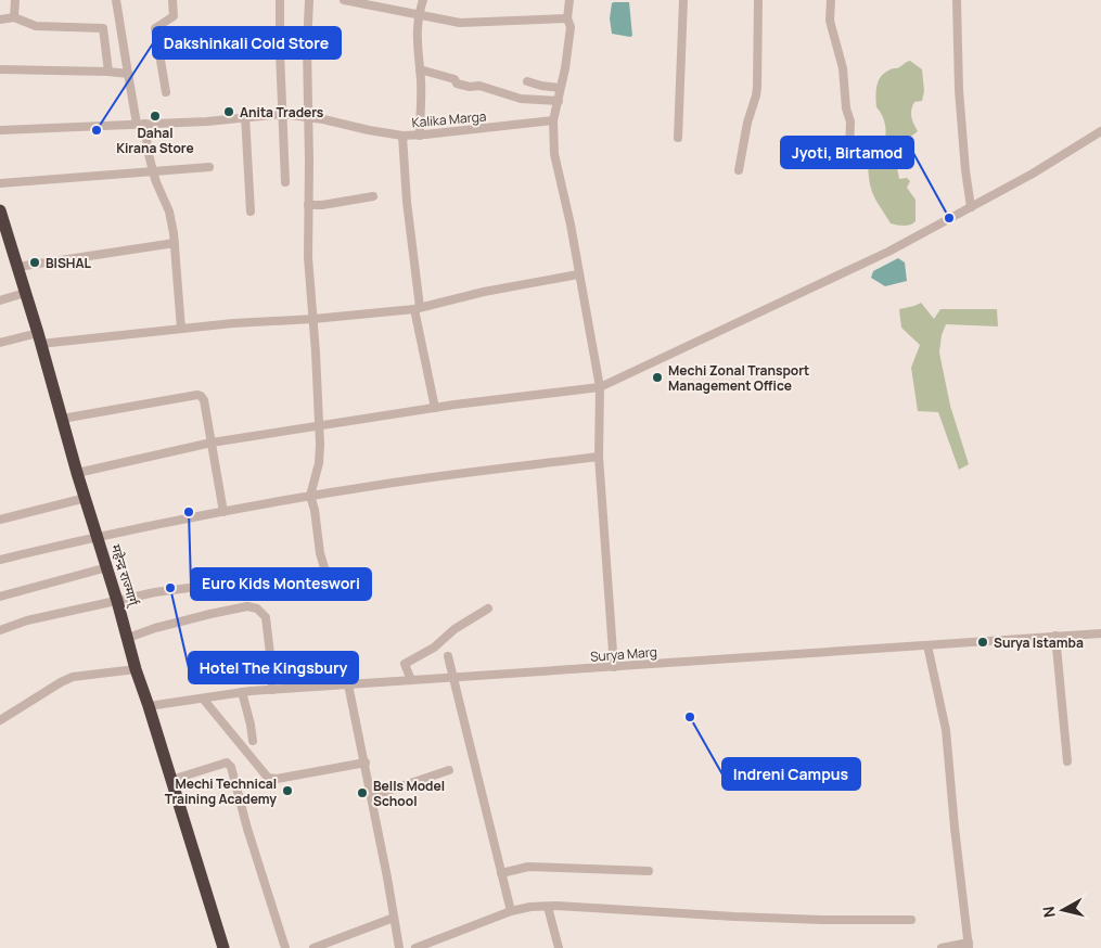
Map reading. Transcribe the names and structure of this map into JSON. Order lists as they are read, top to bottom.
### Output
{
  "streets": {
    "highway": ["महेन्द्र राज्मार्ग्"],
    "street": ["Kalika Marga", "Surya Marg"]
  },
  "crossings": [
    ["महेन्द्र राज्मार्ग्", "Surya Marg"]
  ],
  "places": [
    "Anita Traders",
    "Dahal Kirana Store",
    "Dakshinkali Cold Store",
    "Jyoti, Birtamod",
    "BISHAL",
    "Mechi Zonal Transport Management Office",
    "Euro Kids Monteswori",
    "Hotel The Kingsbury",
    "Surya Istamba",
    "Indreni Campus",
    "Mechi Technical Training Academy",
    "Bells Model School"
  ],
  "north": "left"
}
